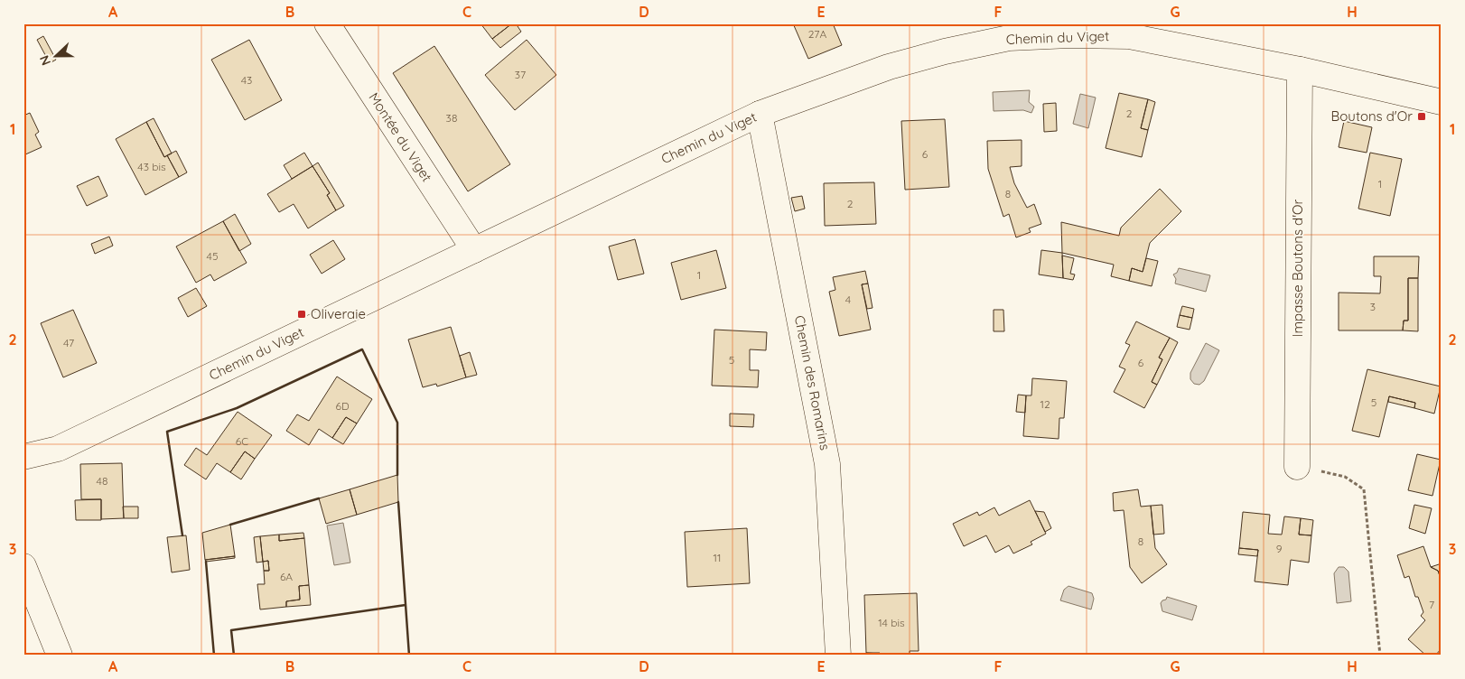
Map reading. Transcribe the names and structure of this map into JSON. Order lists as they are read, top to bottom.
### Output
{
  "streets": {
    "street": [
      "Chemin du Viget",
      "Montée du Viget",
      "Impasse Boutons d'Or",
      "Chemin des Romarins"
    ]
  },
  "crossings": [
    ["Chemin du Viget", "Montée du Viget"],
    ["Chemin du Viget", "Impasse Boutons d'Or"],
    ["Chemin du Viget", "Chemin des Romarins"]
  ],
  "places": {
    "transit": ["Boutons d'Or", "Oliveraie"]
  },
  "house_numbers": [
    "27A",
    "37",
    "43",
    "2",
    "38",
    "6",
    "43 bis",
    "1",
    "8",
    "2",
    "45",
    "1",
    "4",
    "3",
    "47",
    "5",
    "6",
    "5",
    "12",
    "6D",
    "6C",
    "48",
    "8",
    "9",
    "11",
    "6A",
    "7",
    "14 bis"
  ],
  "north": "left",
  "grid": {
    "columns": [
      "A",
      "B",
      "C",
      "D",
      "E",
      "F",
      "G",
      "H"
    ],
    "rows": ["1", "2", "3"]
  }
}
